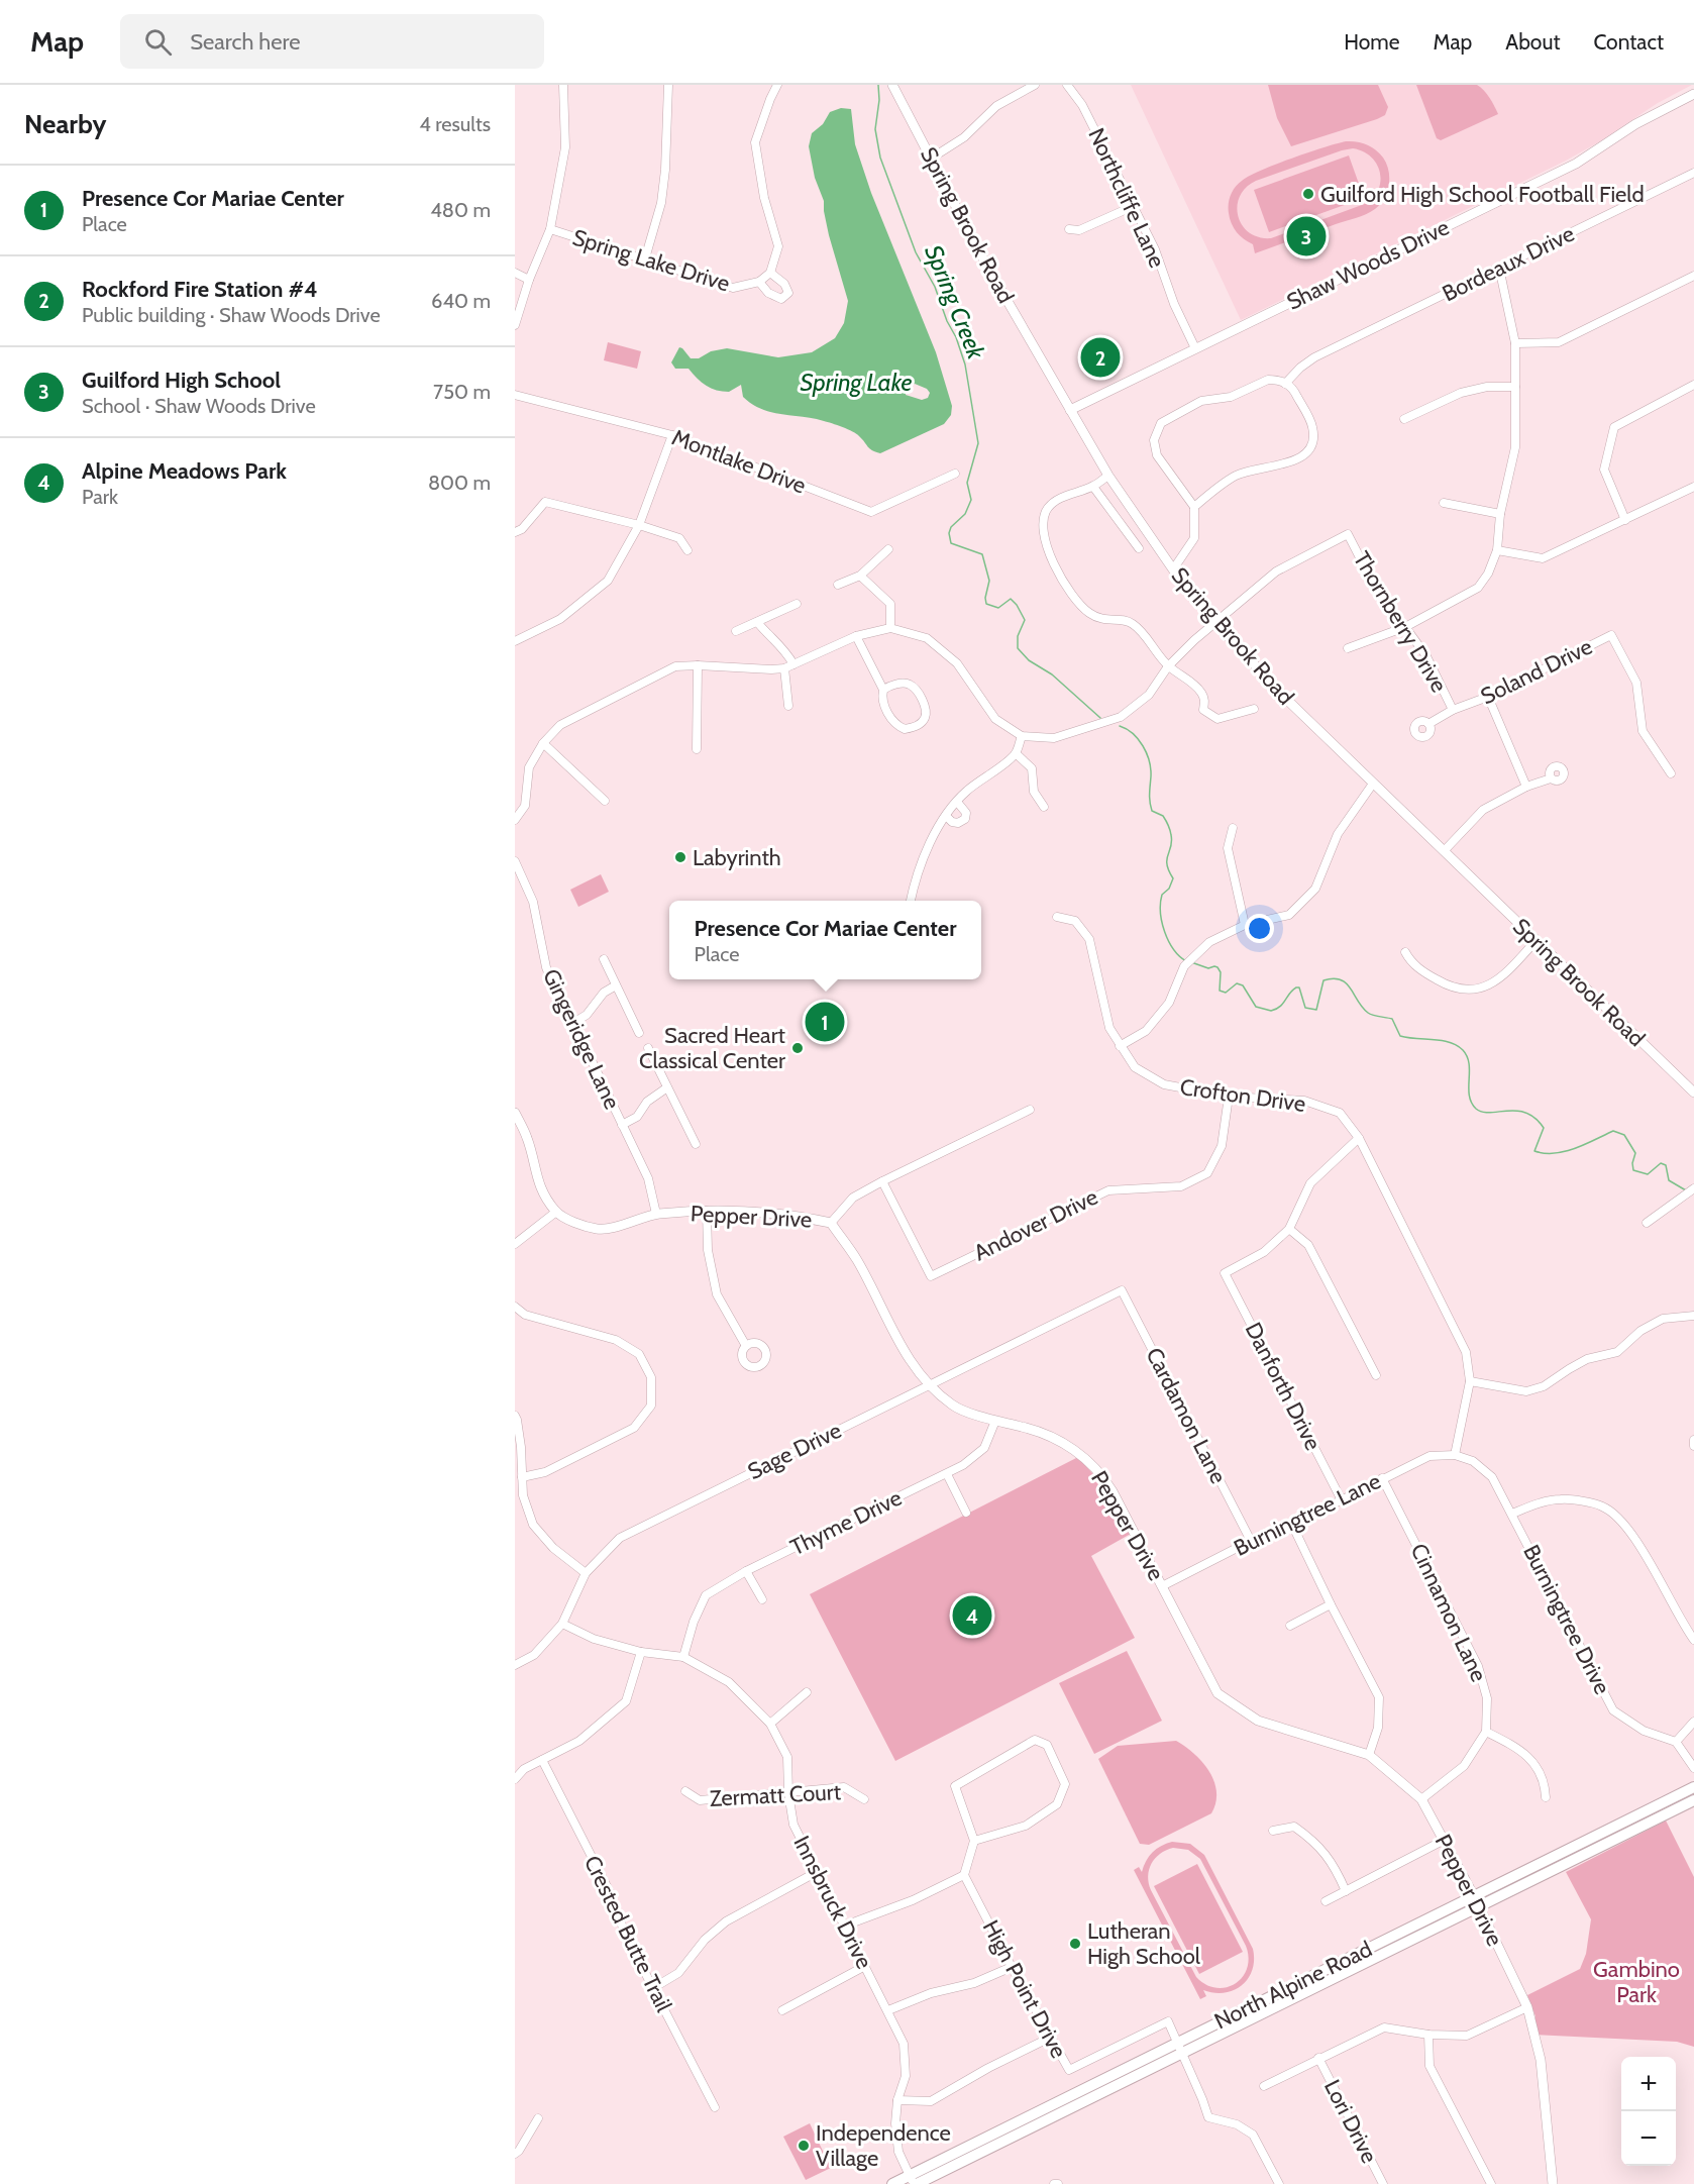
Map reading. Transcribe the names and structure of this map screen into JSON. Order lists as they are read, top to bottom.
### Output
{
  "streets": {
    "main road": ["North Alpine Road"],
    "street": [
      "Northcliffe Lane",
      "Spring Brook Road",
      "Spring Lake Drive",
      "Bordeaux Drive",
      "Shaw Woods Drive",
      "Montlake Drive",
      "Thornberry Drive",
      "Soland Drive",
      "Gingeridge Lane",
      "Crofton Drive",
      "Pepper Drive",
      "Andover Drive",
      "Danforth Drive",
      "Cardamon Lane",
      "Sage Drive",
      "Burningtree Lane",
      "Thyme Drive",
      "Cinnamon Lane",
      "Burningtree Drive",
      "Zermatt Court",
      "Innsbruck Drive",
      "Crested Butte Trail",
      "High Point Drive",
      "Lori Drive"
    ]
  },
  "crossings": [
    ["Northcliffe Lane", "Shaw Woods Drive"],
    ["Spring Brook Road", "Shaw Woods Drive"],
    ["Spring Brook Road", "Thornberry Drive"],
    ["Thornberry Drive", "Soland Drive"],
    ["Gingeridge Lane", "Pepper Drive"],
    ["Crofton Drive", "Andover Drive"],
    ["Crofton Drive", "Burningtree Lane"],
    ["Crofton Drive", "Burningtree Drive"],
    ["Pepper Drive", "Sage Drive"],
    ["Pepper Drive", "Burningtree Lane"],
    ["Pepper Drive", "Thyme Drive"],
    ["Pepper Drive", "North Alpine Road"],
    ["Danforth Drive", "Burningtree Lane"],
    ["Cardamon Lane", "Sage Drive"],
    ["Cardamon Lane", "Burningtree Lane"],
    ["Sage Drive", "Innsbruck Drive"],
    ["Burningtree Lane", "Cinnamon Lane"],
    ["Burningtree Lane", "Burningtree Drive"],
    ["Thyme Drive", "Innsbruck Drive"],
    ["Zermatt Court", "Innsbruck Drive"],
    ["Innsbruck Drive", "North Alpine Road"],
    ["North Alpine Road", "High Point Drive"]
  ],
  "water": ["Spring Creek", "Spring Lake"],
  "parks": ["Gambino Park"],
  "places": [
    "Guilford High School Football Field",
    "Labyrinth",
    "Sacred Heart Classical Center",
    "Lutheran High School",
    "Independence Village"
  ],
  "page": {
    "header": "Map",
    "search": "Search here",
    "nav": [
      "Home",
      "Map",
      "About",
      "Contact"
    ],
    "heading": ["Nearby", "4 results"],
    "list": [
      {
        "mark": "1",
        "name": "Presence Cor Mariae Center",
        "note": "Place",
        "value": "480 m"
      },
      {
        "mark": "2",
        "name": "Rockford Fire Station #4",
        "note": "Public building · Shaw Woods Drive",
        "value": "640 m"
      },
      {
        "mark": "3",
        "name": "Guilford High School",
        "note": "School · Shaw Woods Drive",
        "value": "750 m"
      },
      {
        "mark": "4",
        "name": "Alpine Meadows Park",
        "note": "Park",
        "value": "800 m"
      }
    ],
    "pins": [
      "3",
      "2",
      "1",
      "4"
    ],
    "popup": ["Presence Cor Mariae Center", "Place"],
    "map_buttons": ["+", "−"]
  }
}
